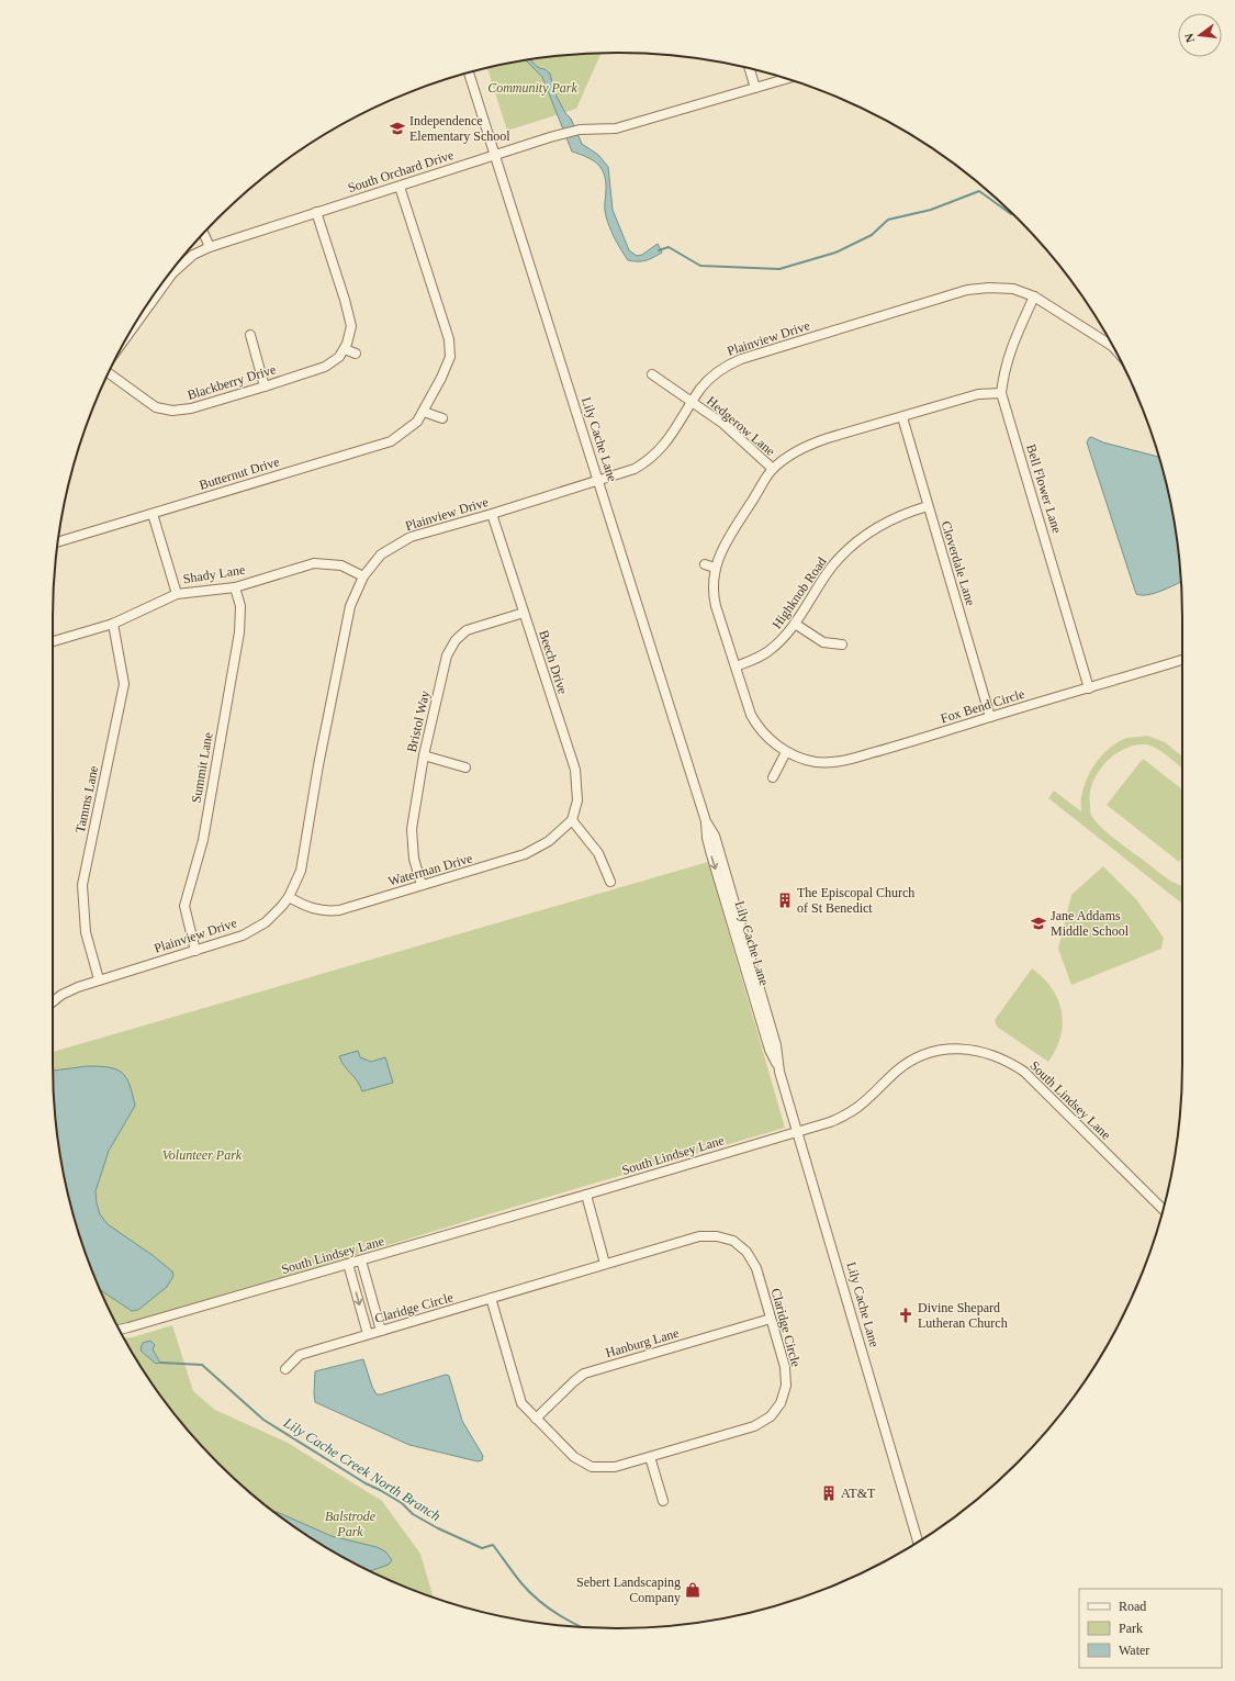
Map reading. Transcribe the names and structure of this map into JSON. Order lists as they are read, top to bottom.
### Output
{
  "streets": {
    "street": [
      "South Orchard Drive",
      "Plainview Drive",
      "Blackberry Drive",
      "Hedgerow Lane",
      "Lily Cache Lane",
      "Butternut Drive",
      "Bell Flower Lane",
      "Cloverdale Lane",
      "Shady Lane",
      "Highknob Road",
      "Beech Drive",
      "Fox Bend Circle",
      "Bristol Way",
      "Summit Lane",
      "Tamms Lane",
      "Waterman Drive",
      "South Lindsey Lane",
      "Claridge Circle",
      "Hanburg Lane"
    ]
  },
  "crossings": [
    ["South Orchard Drive", "Lily Cache Lane"],
    ["South Orchard Drive", "Butternut Drive"],
    ["Plainview Drive", "Hedgerow Lane"],
    ["Plainview Drive", "Lily Cache Lane"],
    ["Plainview Drive", "Bell Flower Lane"],
    ["Plainview Drive", "Shady Lane"],
    ["Plainview Drive", "Beech Drive"],
    ["Plainview Drive", "Summit Lane"],
    ["Plainview Drive", "Tamms Lane"],
    ["Plainview Drive", "Waterman Drive"],
    ["Hedgerow Lane", "Fox Bend Circle"],
    ["Lily Cache Lane", "South Lindsey Lane"],
    ["Bell Flower Lane", "Fox Bend Circle"],
    ["Cloverdale Lane", "Highknob Road"],
    ["Cloverdale Lane", "Fox Bend Circle"],
    ["Shady Lane", "Summit Lane"],
    ["Shady Lane", "Tamms Lane"],
    ["Highknob Road", "Fox Bend Circle"],
    ["Beech Drive", "Bristol Way"],
    ["Beech Drive", "Waterman Drive"],
    ["Bristol Way", "Waterman Drive"],
    ["Claridge Circle", "Hanburg Lane"]
  ],
  "water": ["Lily Cache Creek North Branch"],
  "parks": ["Community Park", "Volunteer Park", "Balstrode Park"],
  "places": {
    "school or university": ["Independence Elementary School", "Jane Addams Middle School"],
    "building": ["The Episcopal Church of St Benedict", "AT&T"],
    "church": ["Divine Shepard Lutheran Church"],
    "shop": ["Sebert Landscaping Company"]
  },
  "legend": ["Road", "Park", "Water"],
  "north": "left"
}
